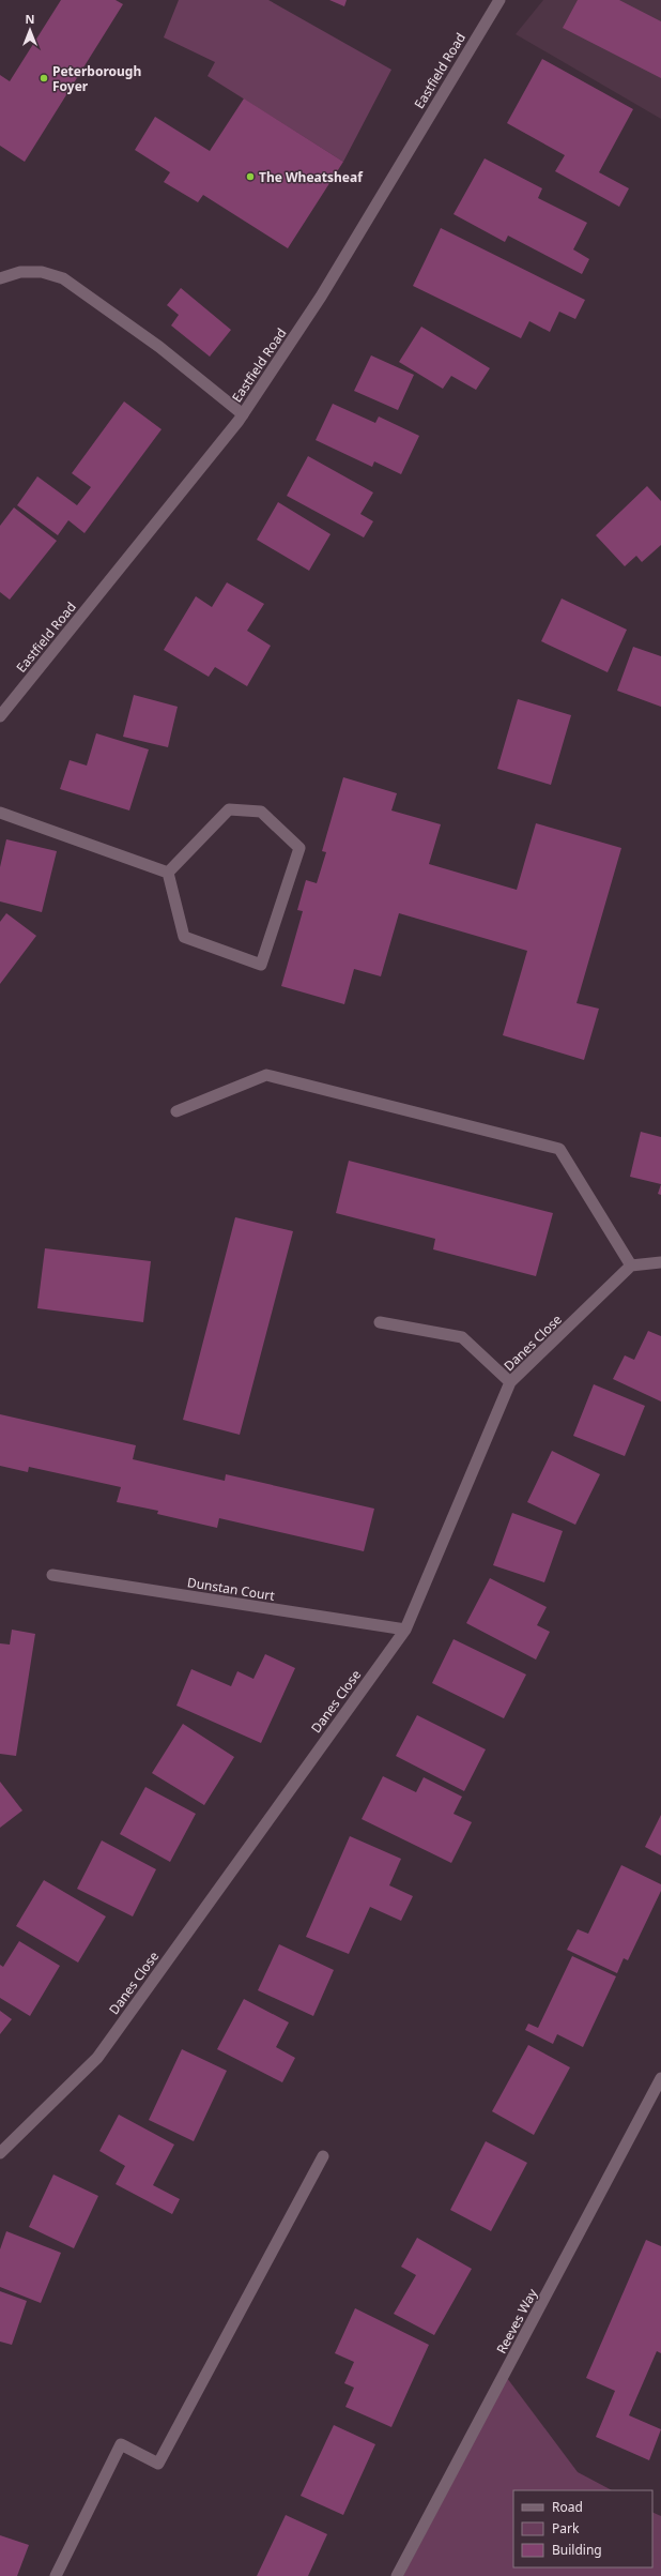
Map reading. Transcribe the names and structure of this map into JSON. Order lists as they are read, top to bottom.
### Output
{
  "streets": {
    "street": [
      "Eastfield Road",
      "Danes Close",
      "Dunstan Court",
      "Reeves Way"
    ]
  },
  "crossings": [
    ["Danes Close", "Dunstan Court"]
  ],
  "places": ["Peterborough Foyer", "The Wheatsheaf"],
  "legend": ["Road", "Park", "Building"],
  "north": "top"
}
